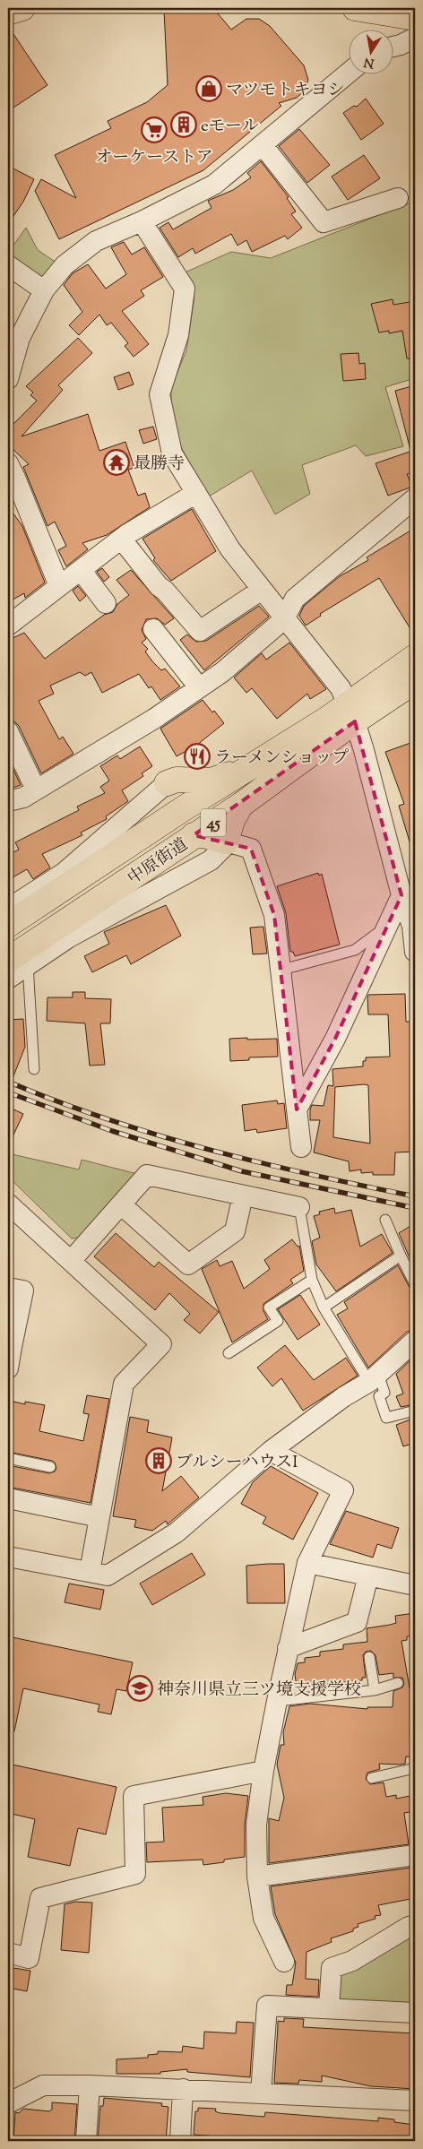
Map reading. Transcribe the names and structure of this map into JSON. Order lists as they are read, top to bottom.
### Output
{
  "streets": {
    "main road": ["45", "中原街道"]
  },
  "places": {
    "shop": ["マツモトキヨシ"],
    "building": ["eモール", "ブルシーハウスI"],
    "supermarket": ["オーケーストア"],
    "temple": ["最勝寺"],
    "restaurant": ["ラーメンショップ"],
    "school or university": ["神奈川県立三ツ境支援学校"]
  },
  "north": "bottom"
}
